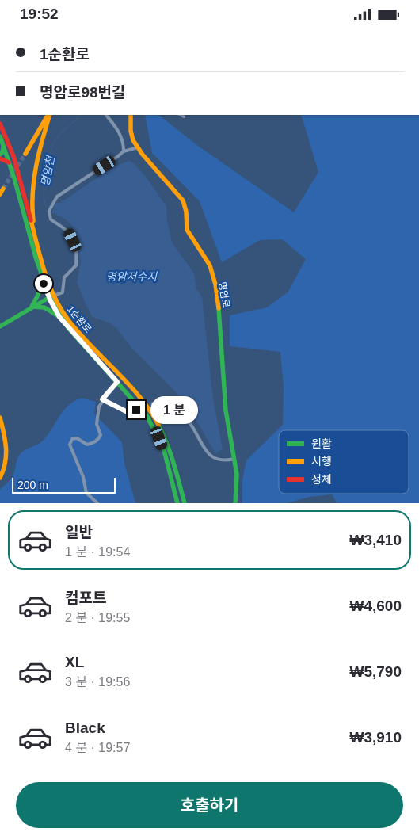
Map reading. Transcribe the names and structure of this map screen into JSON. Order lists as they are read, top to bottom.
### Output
{
  "streets": {
    "street": ["명암로", "1순환로"]
  },
  "water": ["명암천", "명암저수지"],
  "legend": ["원활", "서행", "정체"],
  "scale_bar": "200 m",
  "page": {
    "status": "19:52",
    "banner": ["1순환로", "명암로98번길"],
    "bubble": "1 분",
    "scale": "200 m",
    "list": [
      {
        "name": "일반",
        "note": "1 분 · 19:54",
        "value": "₩3,410"
      },
      {
        "name": "컴포트",
        "note": "2 분 · 19:55",
        "value": "₩4,600"
      },
      {
        "name": "XL",
        "note": "3 분 · 19:56",
        "value": "₩5,790"
      },
      {
        "name": "Black",
        "note": "4 분 · 19:57",
        "value": "₩3,910"
      }
    ],
    "buttons": "호출하기"
  }
}
